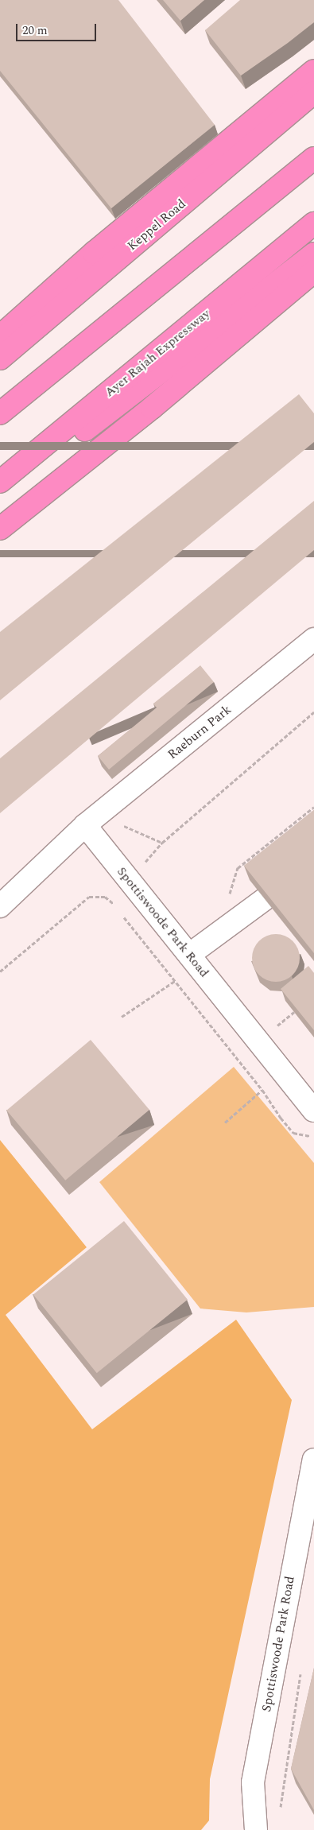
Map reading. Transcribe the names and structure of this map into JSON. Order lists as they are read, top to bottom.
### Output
{
  "streets": {
    "highway": ["Keppel Road", "Ayer Rajah Expressway"],
    "street": ["Raeburn Park", "Spottiswoode Park Road"]
  },
  "crossings": [
    ["Raeburn Park", "Spottiswoode Park Road"]
  ],
  "scale_bar": "20 m"
}
